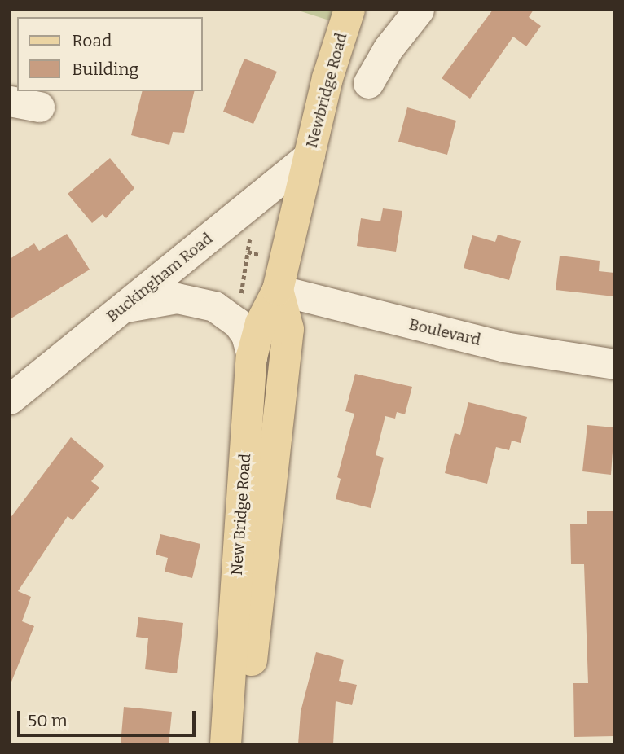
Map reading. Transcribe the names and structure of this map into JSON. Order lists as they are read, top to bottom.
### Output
{
  "streets": {
    "main road": ["Newbridge Road", "New Bridge Road"],
    "street": ["Buckingham Road", "Boulevard"]
  },
  "crossings": [
    ["Newbridge Road", "Buckingham Road"],
    ["Newbridge Road", "New Bridge Road"],
    ["Buckingham Road", "New Bridge Road"],
    ["Boulevard", "New Bridge Road"]
  ],
  "legend": ["Road", "Building"],
  "scale_bar": "50 m"
}
